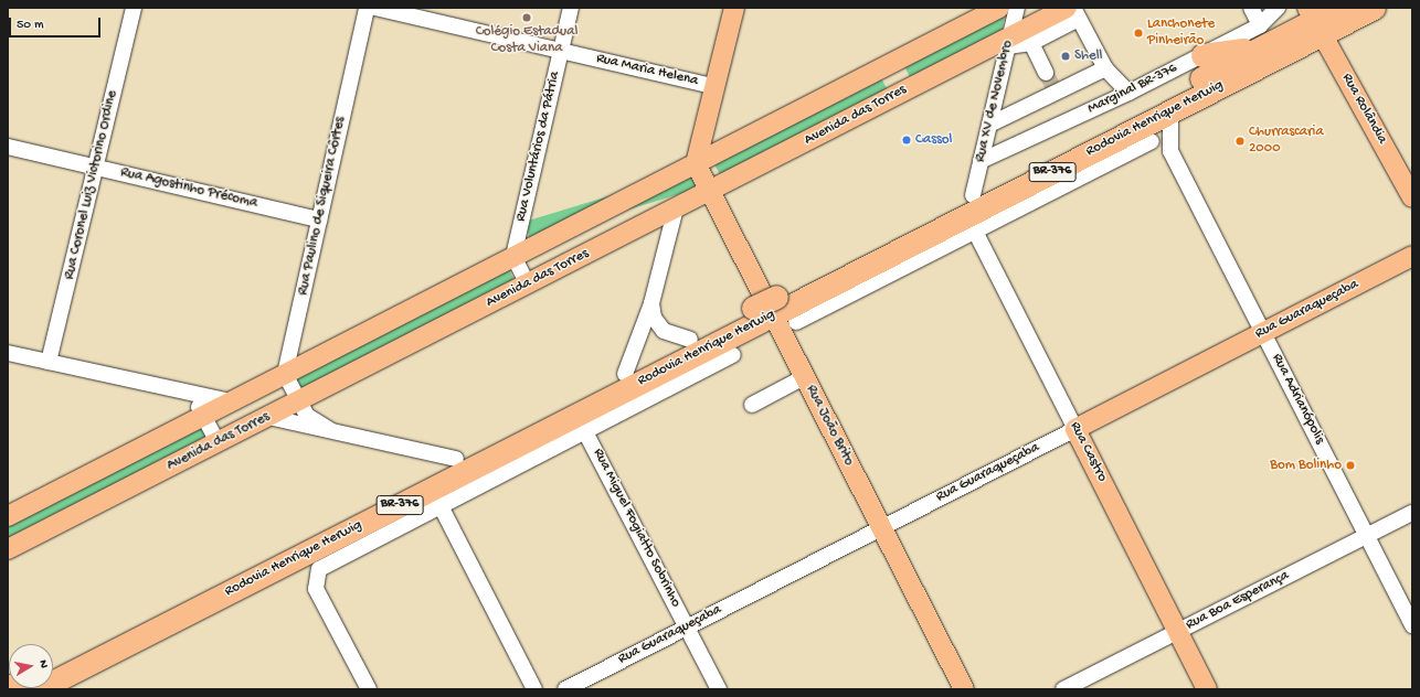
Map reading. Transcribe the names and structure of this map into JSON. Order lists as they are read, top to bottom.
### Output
{
  "streets": {
    "highway": ["Rodovia Henrique Herwig", "BR-376"],
    "main road": [
      "Rua Rolândia",
      "Avenida das Torres",
      "Rua Guaraqueçaba",
      "Rua João Brito",
      "Rua Castro"
    ],
    "street": [
      "Rua Maria Helena",
      "Marginal BR-376",
      "Rua XV de Novembro",
      "Rua Voluntários da Pátria",
      "Rua Coronel Luiz Victorino Ordine",
      "Rua Agostinho Précoma",
      "Rua Paulino de Siqueira Côrtes",
      "Rua Adrianópolis",
      "Rua Miguel Fogiatto Sobrinho",
      "Rua Boa Esperança"
    ]
  },
  "crossings": [
    ["Rua Maria Helena", "Rua Voluntários da Pátria"],
    ["Marginal BR-376", "Rua XV de Novembro"],
    ["Rua XV de Novembro", "Avenida das Torres"],
    ["Rua XV de Novembro", "Rodovia Henrique Herwig"],
    ["Rua XV de Novembro", "Rua Castro"],
    ["Rua Rolândia", "Rodovia Henrique Herwig"],
    ["Avenida das Torres", "Rua Voluntários da Pátria"],
    ["Avenida das Torres", "Rua Paulino de Siqueira Côrtes"],
    ["Avenida das Torres", "Rua João Brito"],
    ["Rodovia Henrique Herwig", "Rua Adrianópolis"],
    ["Rodovia Henrique Herwig", "Rua Castro"],
    ["Rodovia Henrique Herwig", "Rua Miguel Fogiatto Sobrinho"],
    ["Rua Coronel Luiz Victorino Ordine", "Rua Agostinho Précoma"],
    ["Rua Agostinho Précoma", "Rua Paulino de Siqueira Côrtes"],
    ["Rua Guaraqueçaba", "Rua Adrianópolis"],
    ["Rua Guaraqueçaba", "Rua João Brito"],
    ["Rua Guaraqueçaba", "Rua Castro"],
    ["Rua Guaraqueçaba", "Rua Miguel Fogiatto Sobrinho"],
    ["Rua Adrianópolis", "Rua Boa Esperança"],
    ["Rua Castro", "Rua Boa Esperança"]
  ],
  "places": [
    "Colégio Estadual Costa Viana",
    "Lanchonete Pinheirão",
    "Shell",
    "Cassol",
    "Churrascaria 2000",
    "Bom Bolinho"
  ],
  "scale_bar": "50 m",
  "north": "right"
}
